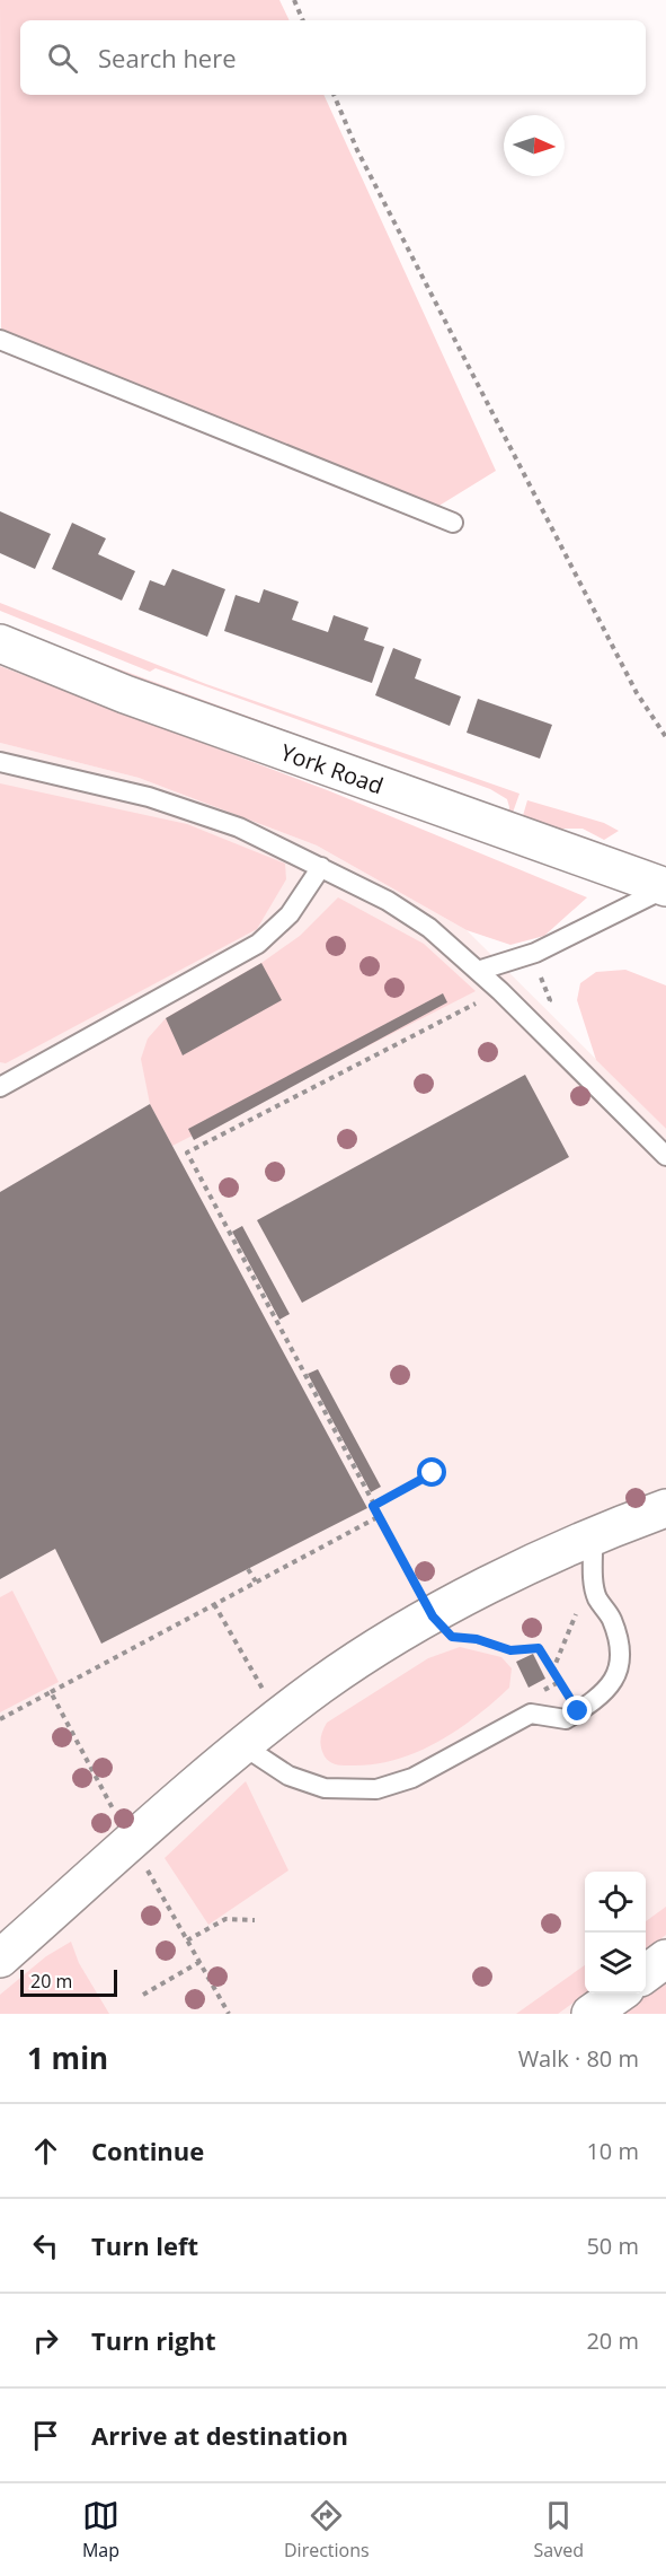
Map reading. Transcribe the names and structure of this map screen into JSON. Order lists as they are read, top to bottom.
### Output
{
  "streets": {
    "street": ["York Road"]
  },
  "scale_bar": "20 m",
  "north": "right",
  "page": {
    "search": "Search here",
    "scale": "20 m",
    "heading": ["1 min", "Walk · 80 m"],
    "list": [
      ["Continue", "10 m"],
      ["Turn left", "50 m"],
      ["Turn right", "20 m"],
      "Arrive at destination"
    ],
    "nav": ["Map", "Directions", "Saved"]
  }
}
